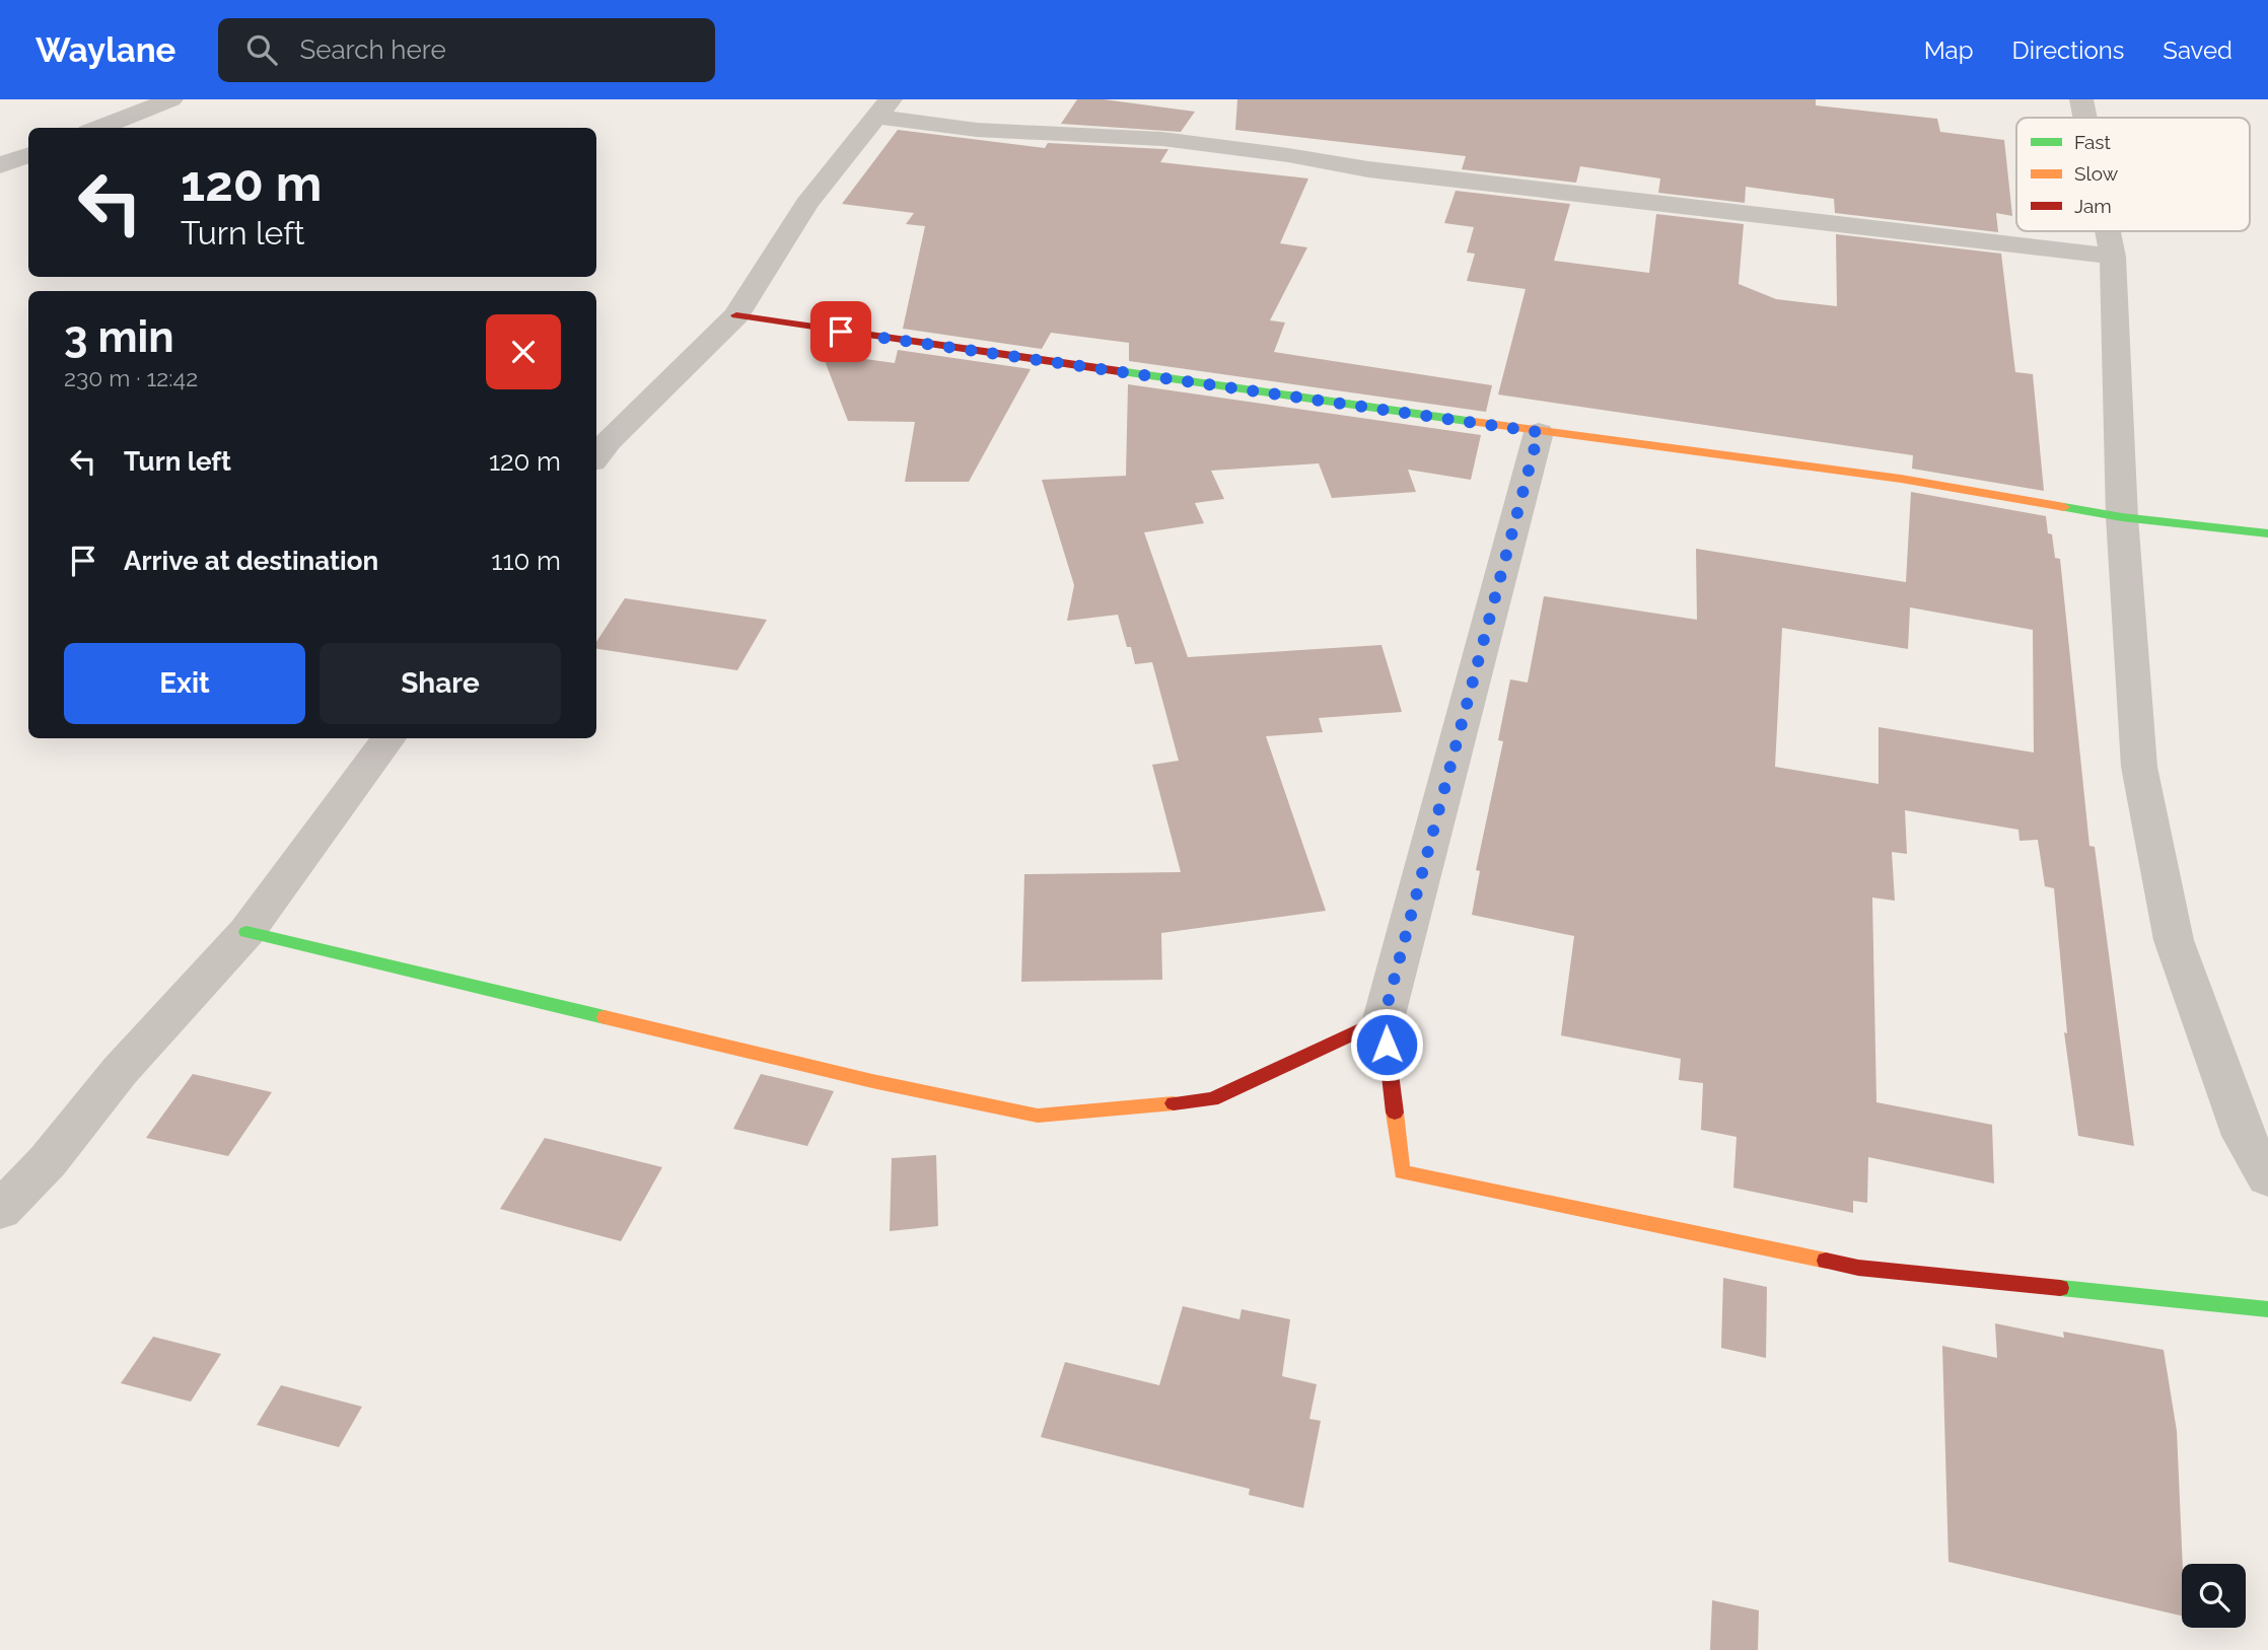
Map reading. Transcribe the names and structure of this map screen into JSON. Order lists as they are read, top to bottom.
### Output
{
  "legend": ["Fast", "Slow", "Jam"],
  "page": {
    "header": "Waylane",
    "search": "Search here",
    "nav": ["Map", "Directions", "Saved"],
    "turn": ["120 m", "Turn left"],
    "heading": ["3 min", "230 m · 12:42"],
    "list": [
      {
        "name": "Turn left",
        "value": "120 m"
      },
      {
        "name": "Arrive at destination",
        "value": "110 m"
      }
    ],
    "buttons": ["Exit", "Share"]
  }
}
